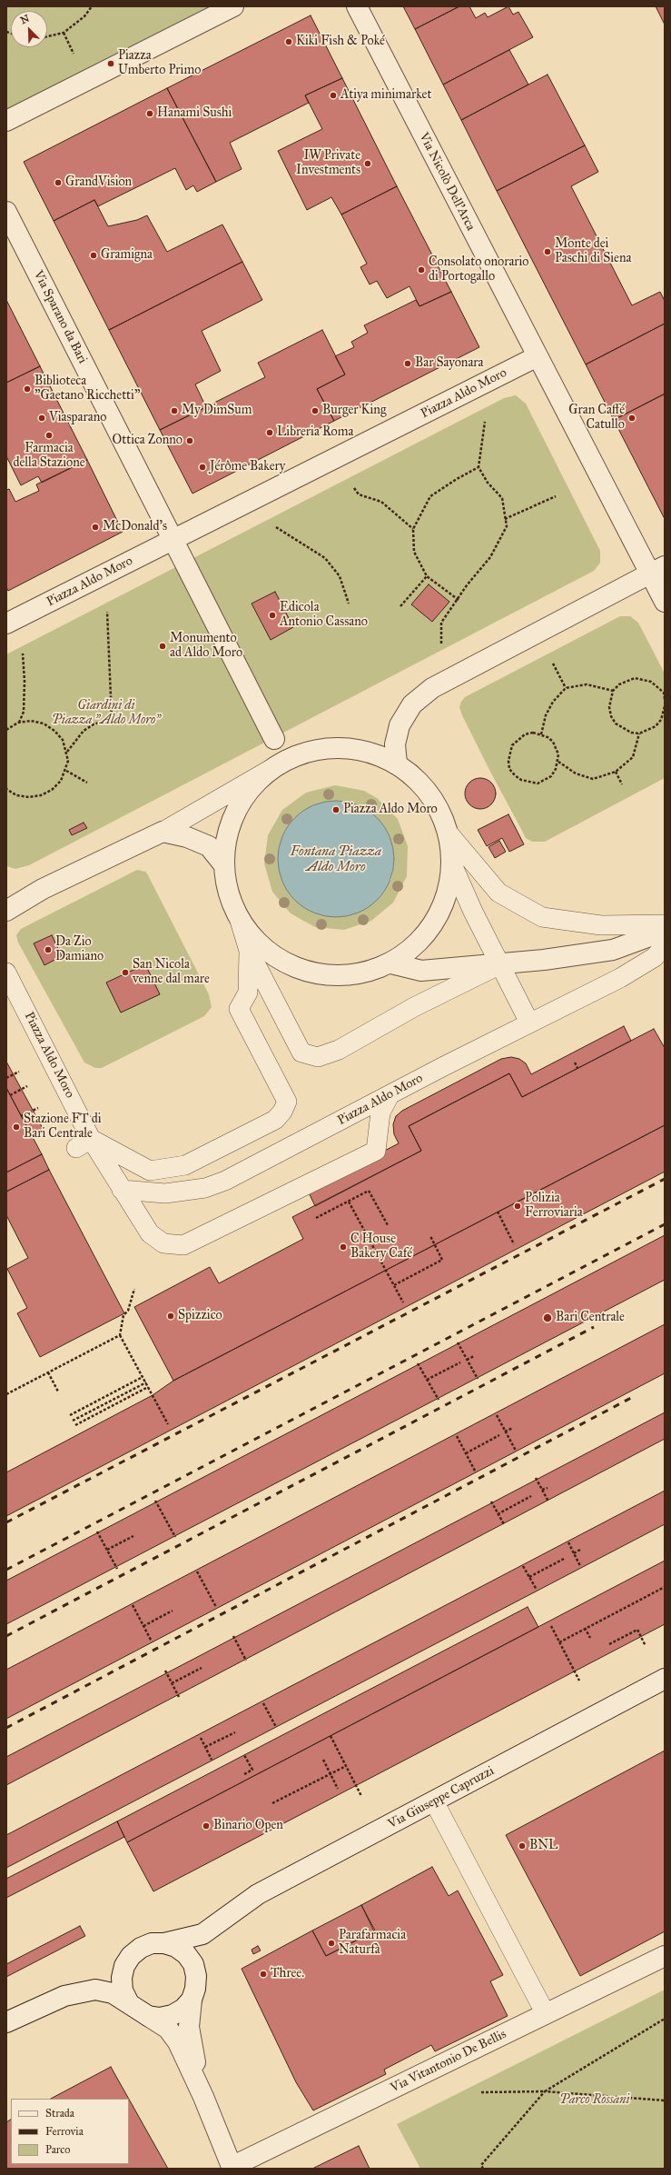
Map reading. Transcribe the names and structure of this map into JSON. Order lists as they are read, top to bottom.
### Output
{
  "streets": {
    "street": [
      "Via Nicolò Dell'Arca",
      "Via Sparano da Bari",
      "Piazza Aldo Moro",
      "Via Giuseppe Capruzzi",
      "Via Vitantonio De Bellis"
    ]
  },
  "crossings": [
    ["Via Nicolò Dell'Arca", "Piazza Aldo Moro"],
    ["Via Sparano da Bari", "Piazza Aldo Moro"]
  ],
  "water": ["Fontana Piazza Aldo Moro"],
  "parks": ["Giardini di Piazza \"Aldo Moro\"", "Parco Rossani"],
  "places": [
    "Kiki Fish & Poké",
    "Piazza Umberto Primo",
    "Atiya minimarket",
    "Hanami Sushi",
    "IW Private Investments",
    "GrandVision",
    "Monte dei Paschi di Siena",
    "Gramigna",
    "Consolato onorario di Portogallo",
    "Bar Sayonara",
    "Biblioteca \"Gaetano Ricchetti\"",
    "My DimSum",
    "Burger King",
    "Viasparano",
    "Gran Caffé Catullo",
    "Libreria Roma",
    "Farmacia della Stazione",
    "Ottica Zonno",
    "Jérôme Bakery",
    "McDonald's",
    "Edicola Antonio Cassano",
    "Monumento ad Aldo Moro",
    "Piazza Aldo Moro",
    "Da Zio Damiano",
    "San Nicola venne dal mare",
    "Stazione FT di Bari Centrale",
    "Polizia Ferroviaria",
    "C House Bakery Café",
    "Spizzico",
    "Bari Centrale",
    "Binario Open",
    "BNL",
    "Parafarmacia Naturfà",
    "Three."
  ],
  "legend": ["Strada", "Ferrovia", "Parco"],
  "north": "top left"
}
